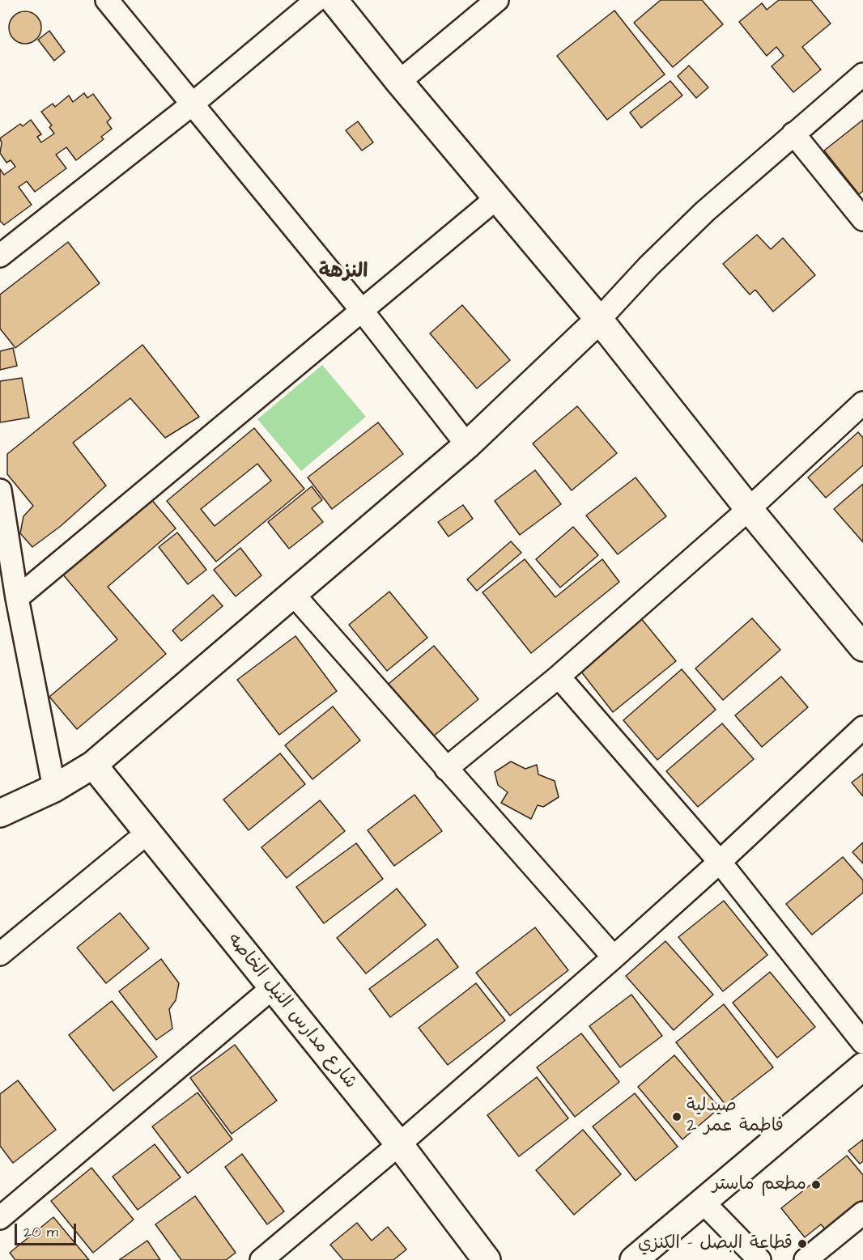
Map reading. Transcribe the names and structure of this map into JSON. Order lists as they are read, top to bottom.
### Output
{
  "streets": {
    "street": ["شارع مدارس النيل الخاصه"]
  },
  "districts": ["النزهة"],
  "places": ["صيدلية فاطمة عمر 2", "مطعم ماستر", "قطاعة البصل - الكنزي"],
  "scale_bar": "20 m"
}
